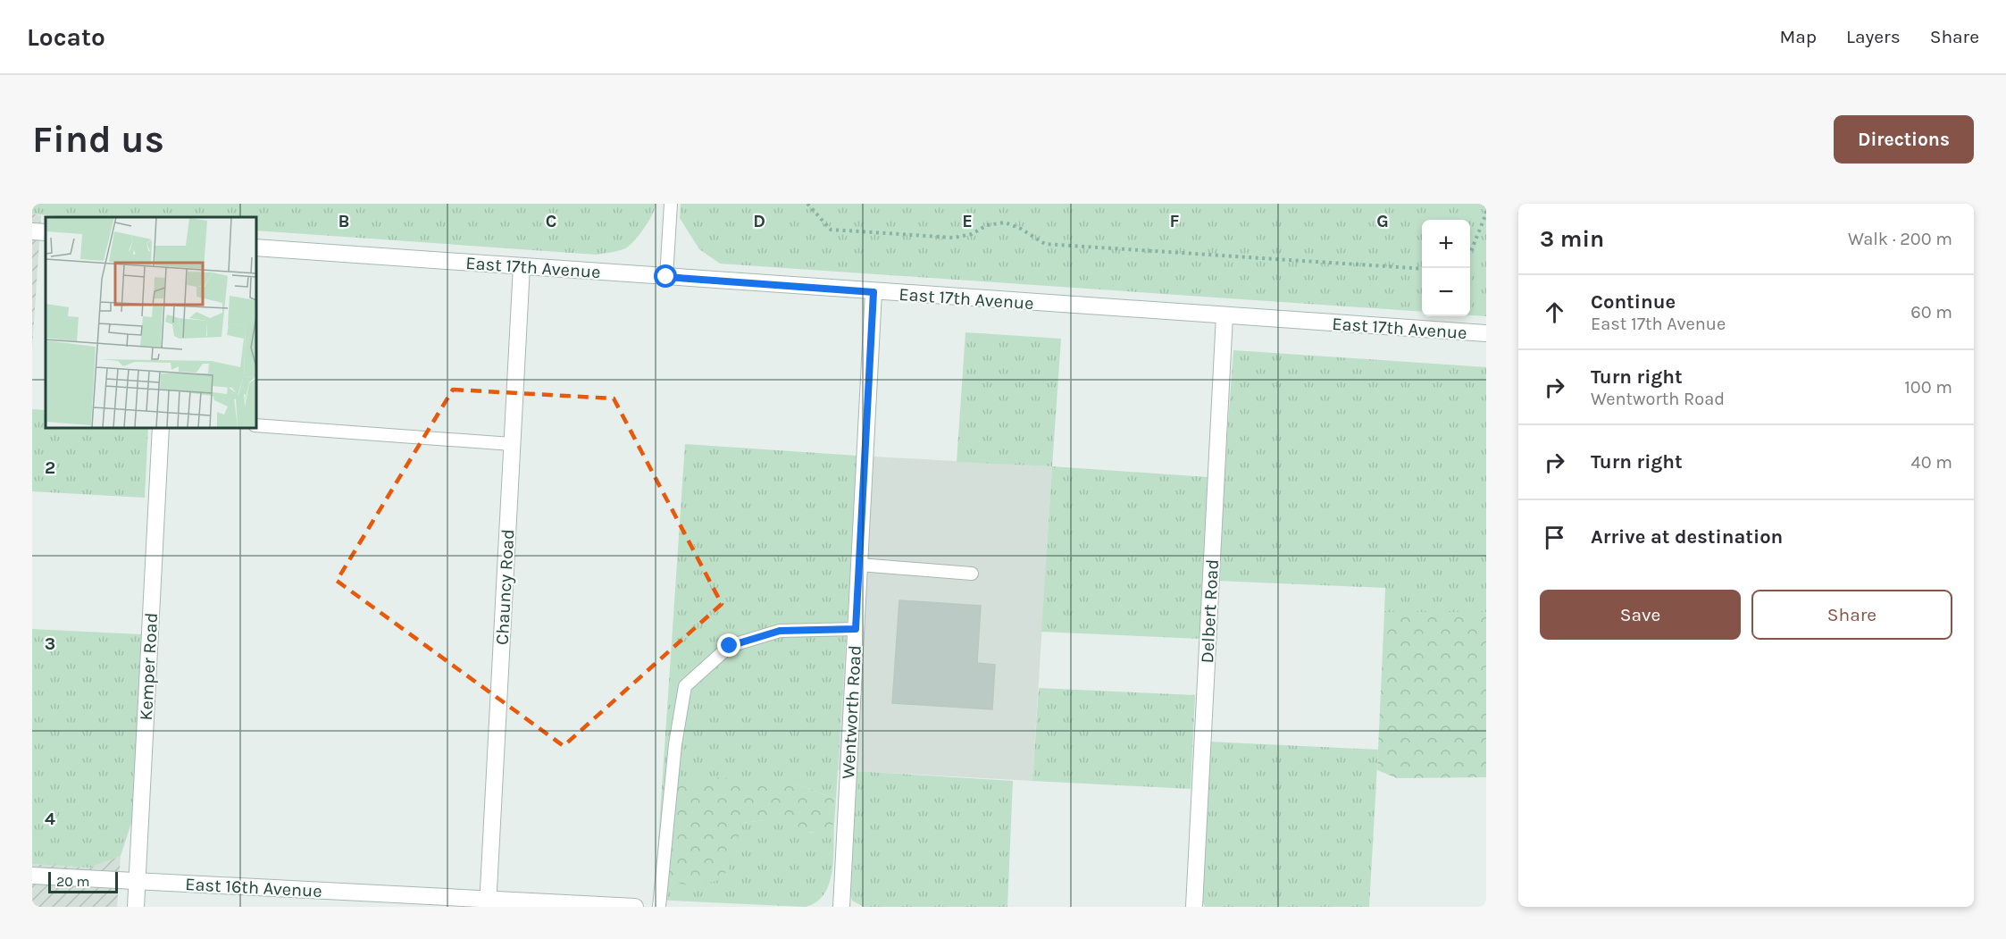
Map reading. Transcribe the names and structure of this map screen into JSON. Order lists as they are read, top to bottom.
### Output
{
  "streets": {
    "street": [
      "East 17th Avenue",
      "Chauncy Road",
      "Delbert Road",
      "Kemper Road",
      "Wentworth Road",
      "East 16th Avenue"
    ]
  },
  "crossings": [
    ["East 17th Avenue", "Chauncy Road"],
    ["East 17th Avenue", "Delbert Road"],
    ["East 17th Avenue", "Wentworth Road"],
    ["Chauncy Road", "East 16th Avenue"],
    ["Kemper Road", "East 16th Avenue"]
  ],
  "scale_bar": "20 m",
  "page": {
    "header": "Locato",
    "nav": ["Map", "Layers", "Share"],
    "buttons": [
      "Directions",
      ["Save", "Share"]
    ],
    "title": "Find us",
    "heading": ["3 min", "Walk · 200 m"],
    "map_buttons": ["+", "−"],
    "list": [
      ["Continue", "East 17th Avenue", "60 m"],
      ["Turn right", "Wentworth Road", "100 m"],
      ["Turn right", "40 m"],
      "Arrive at destination"
    ],
    "scale": "20 m"
  },
  "grid": {
    "columns": [
      "B",
      "C",
      "D",
      "E",
      "F",
      "G"
    ],
    "rows": ["2", "3", "4"]
  }
}
